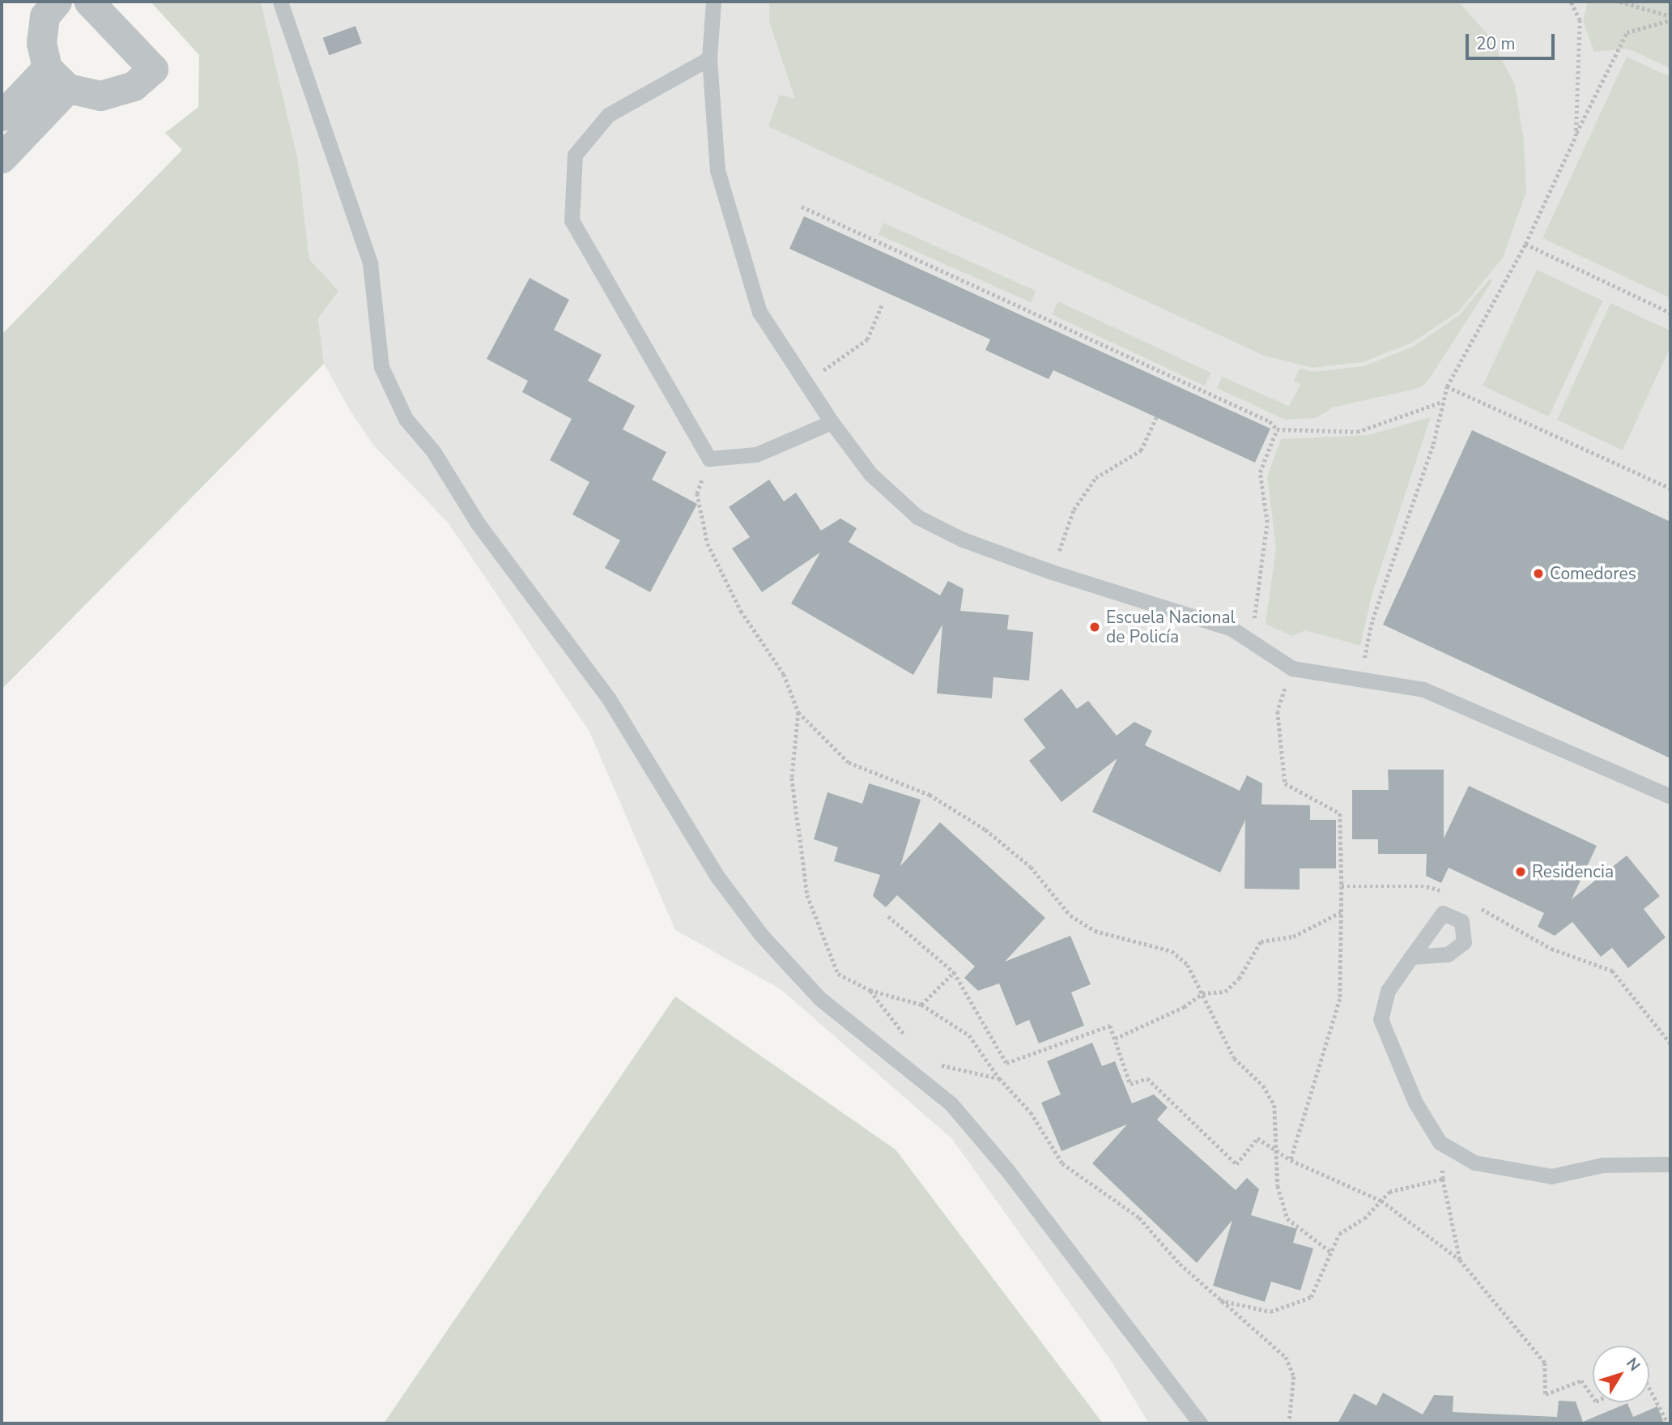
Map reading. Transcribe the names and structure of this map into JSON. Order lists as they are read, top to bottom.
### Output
{
  "places": ["Comedores", "Escuela Nacional de Policía", "Residencia"],
  "scale_bar": "20 m",
  "north": "top right"
}
